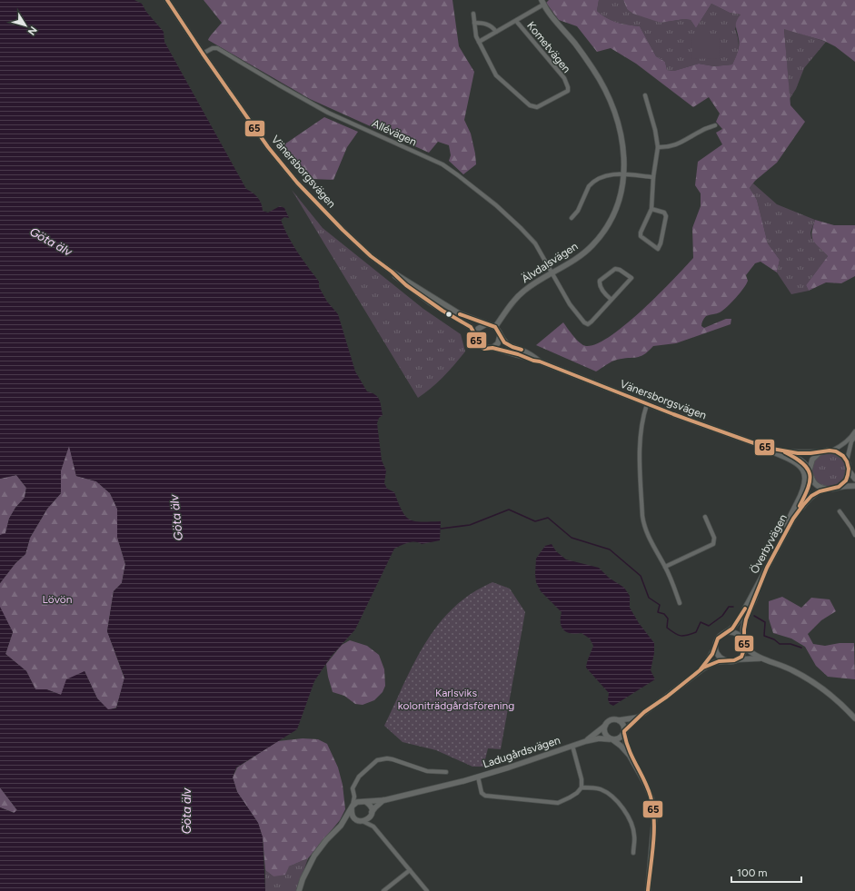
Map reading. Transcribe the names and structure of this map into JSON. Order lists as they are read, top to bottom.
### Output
{
  "streets": {
    "main road": [
      "Vänersborgsvägen",
      "Älvdalsvägen",
      "Överbyvägen",
      "Ladugårdsvägen"
    ],
    "street": ["Kometvägen", "Allévägen"]
  },
  "crossings": [
    ["Kometvägen", "Älvdalsvägen"],
    ["Allévägen", "Vänersborgsvägen"],
    ["Allévägen", "Älvdalsvägen"],
    ["Vänersborgsvägen", "Älvdalsvägen"],
    ["Vänersborgsvägen", "Överbyvägen"],
    ["Överbyvägen", "Ladugårdsvägen"]
  ],
  "water": ["Göta älv"],
  "parks": ["Lövön", "Karlsviks koloniträdgårdsförening"],
  "lines": ["transit line 65"],
  "scale_bar": "100 m",
  "north": "bottom right"
}
